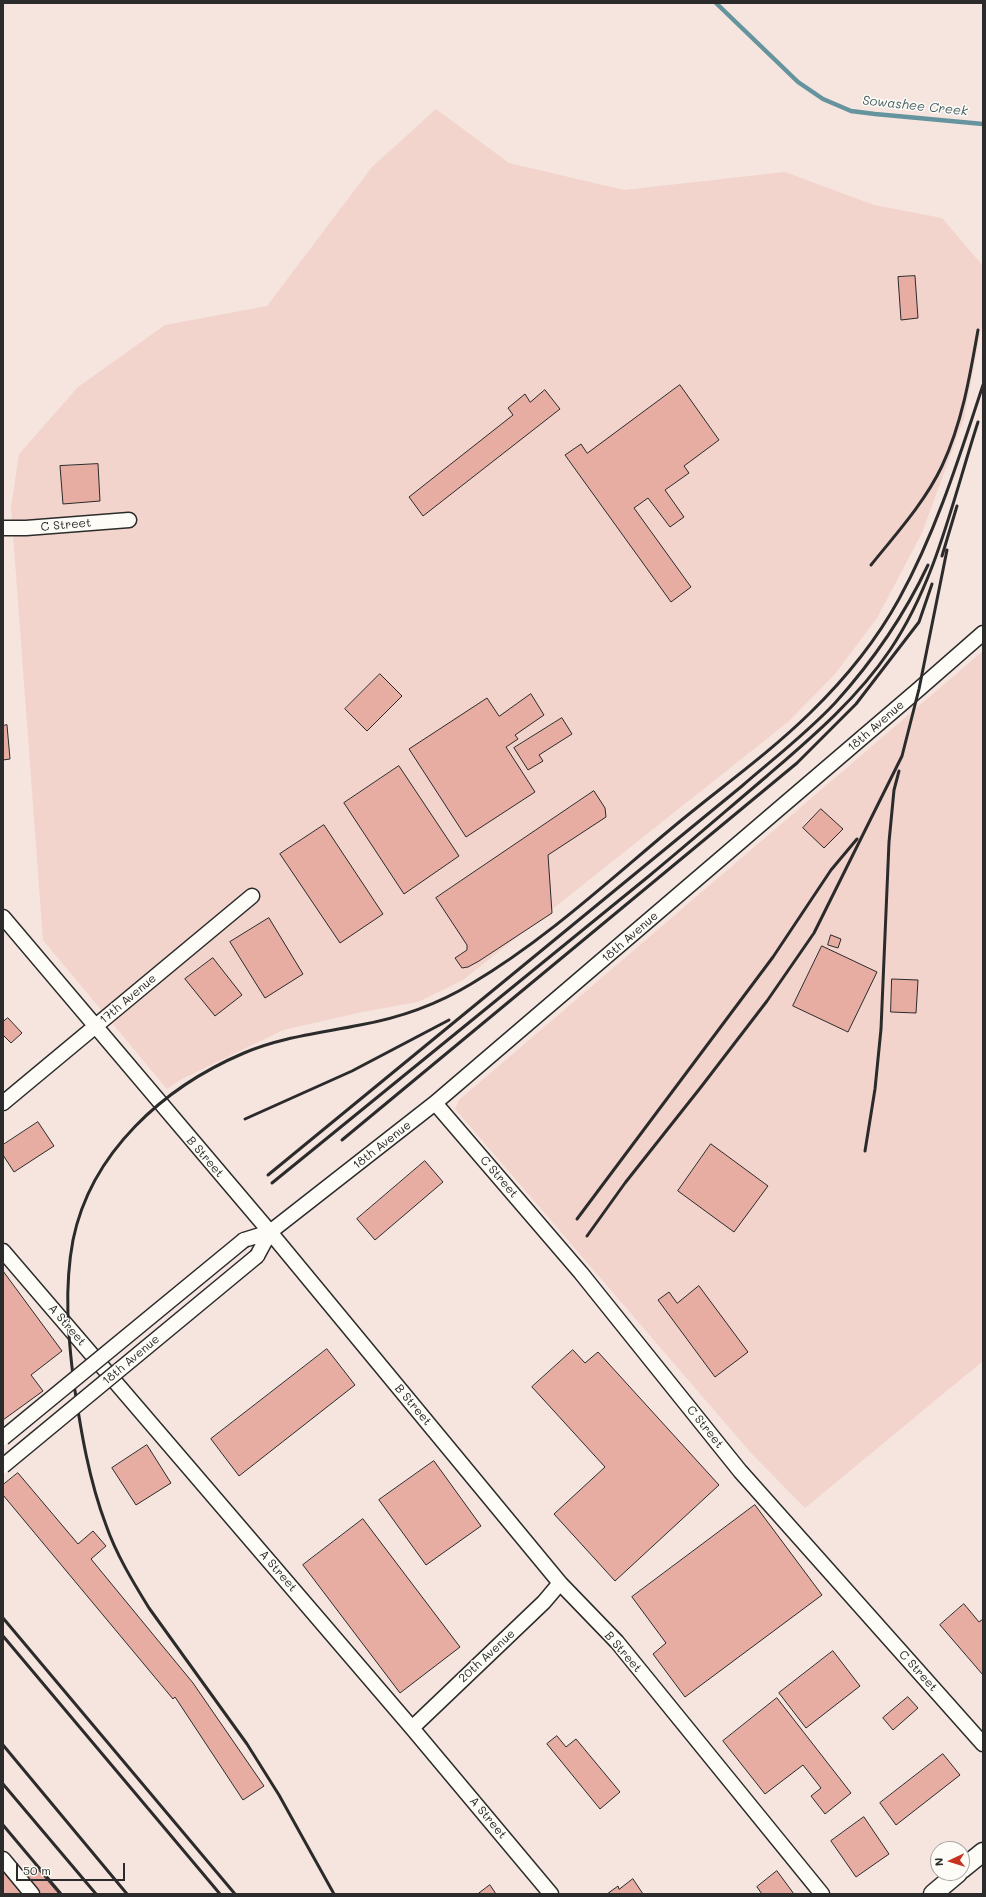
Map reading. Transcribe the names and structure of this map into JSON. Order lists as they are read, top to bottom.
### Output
{
  "streets": {
    "street": [
      "C Street",
      "18th Avenue",
      "17th Avenue",
      "B Street",
      "A Street",
      "20th Avenue"
    ]
  },
  "crossings": [
    ["C Street", "18th Avenue"],
    ["18th Avenue", "B Street"],
    ["17th Avenue", "B Street"],
    ["B Street", "20th Avenue"],
    ["A Street", "20th Avenue"]
  ],
  "water": ["Sowashee Creek"],
  "scale_bar": "50 m",
  "north": "left"
}
